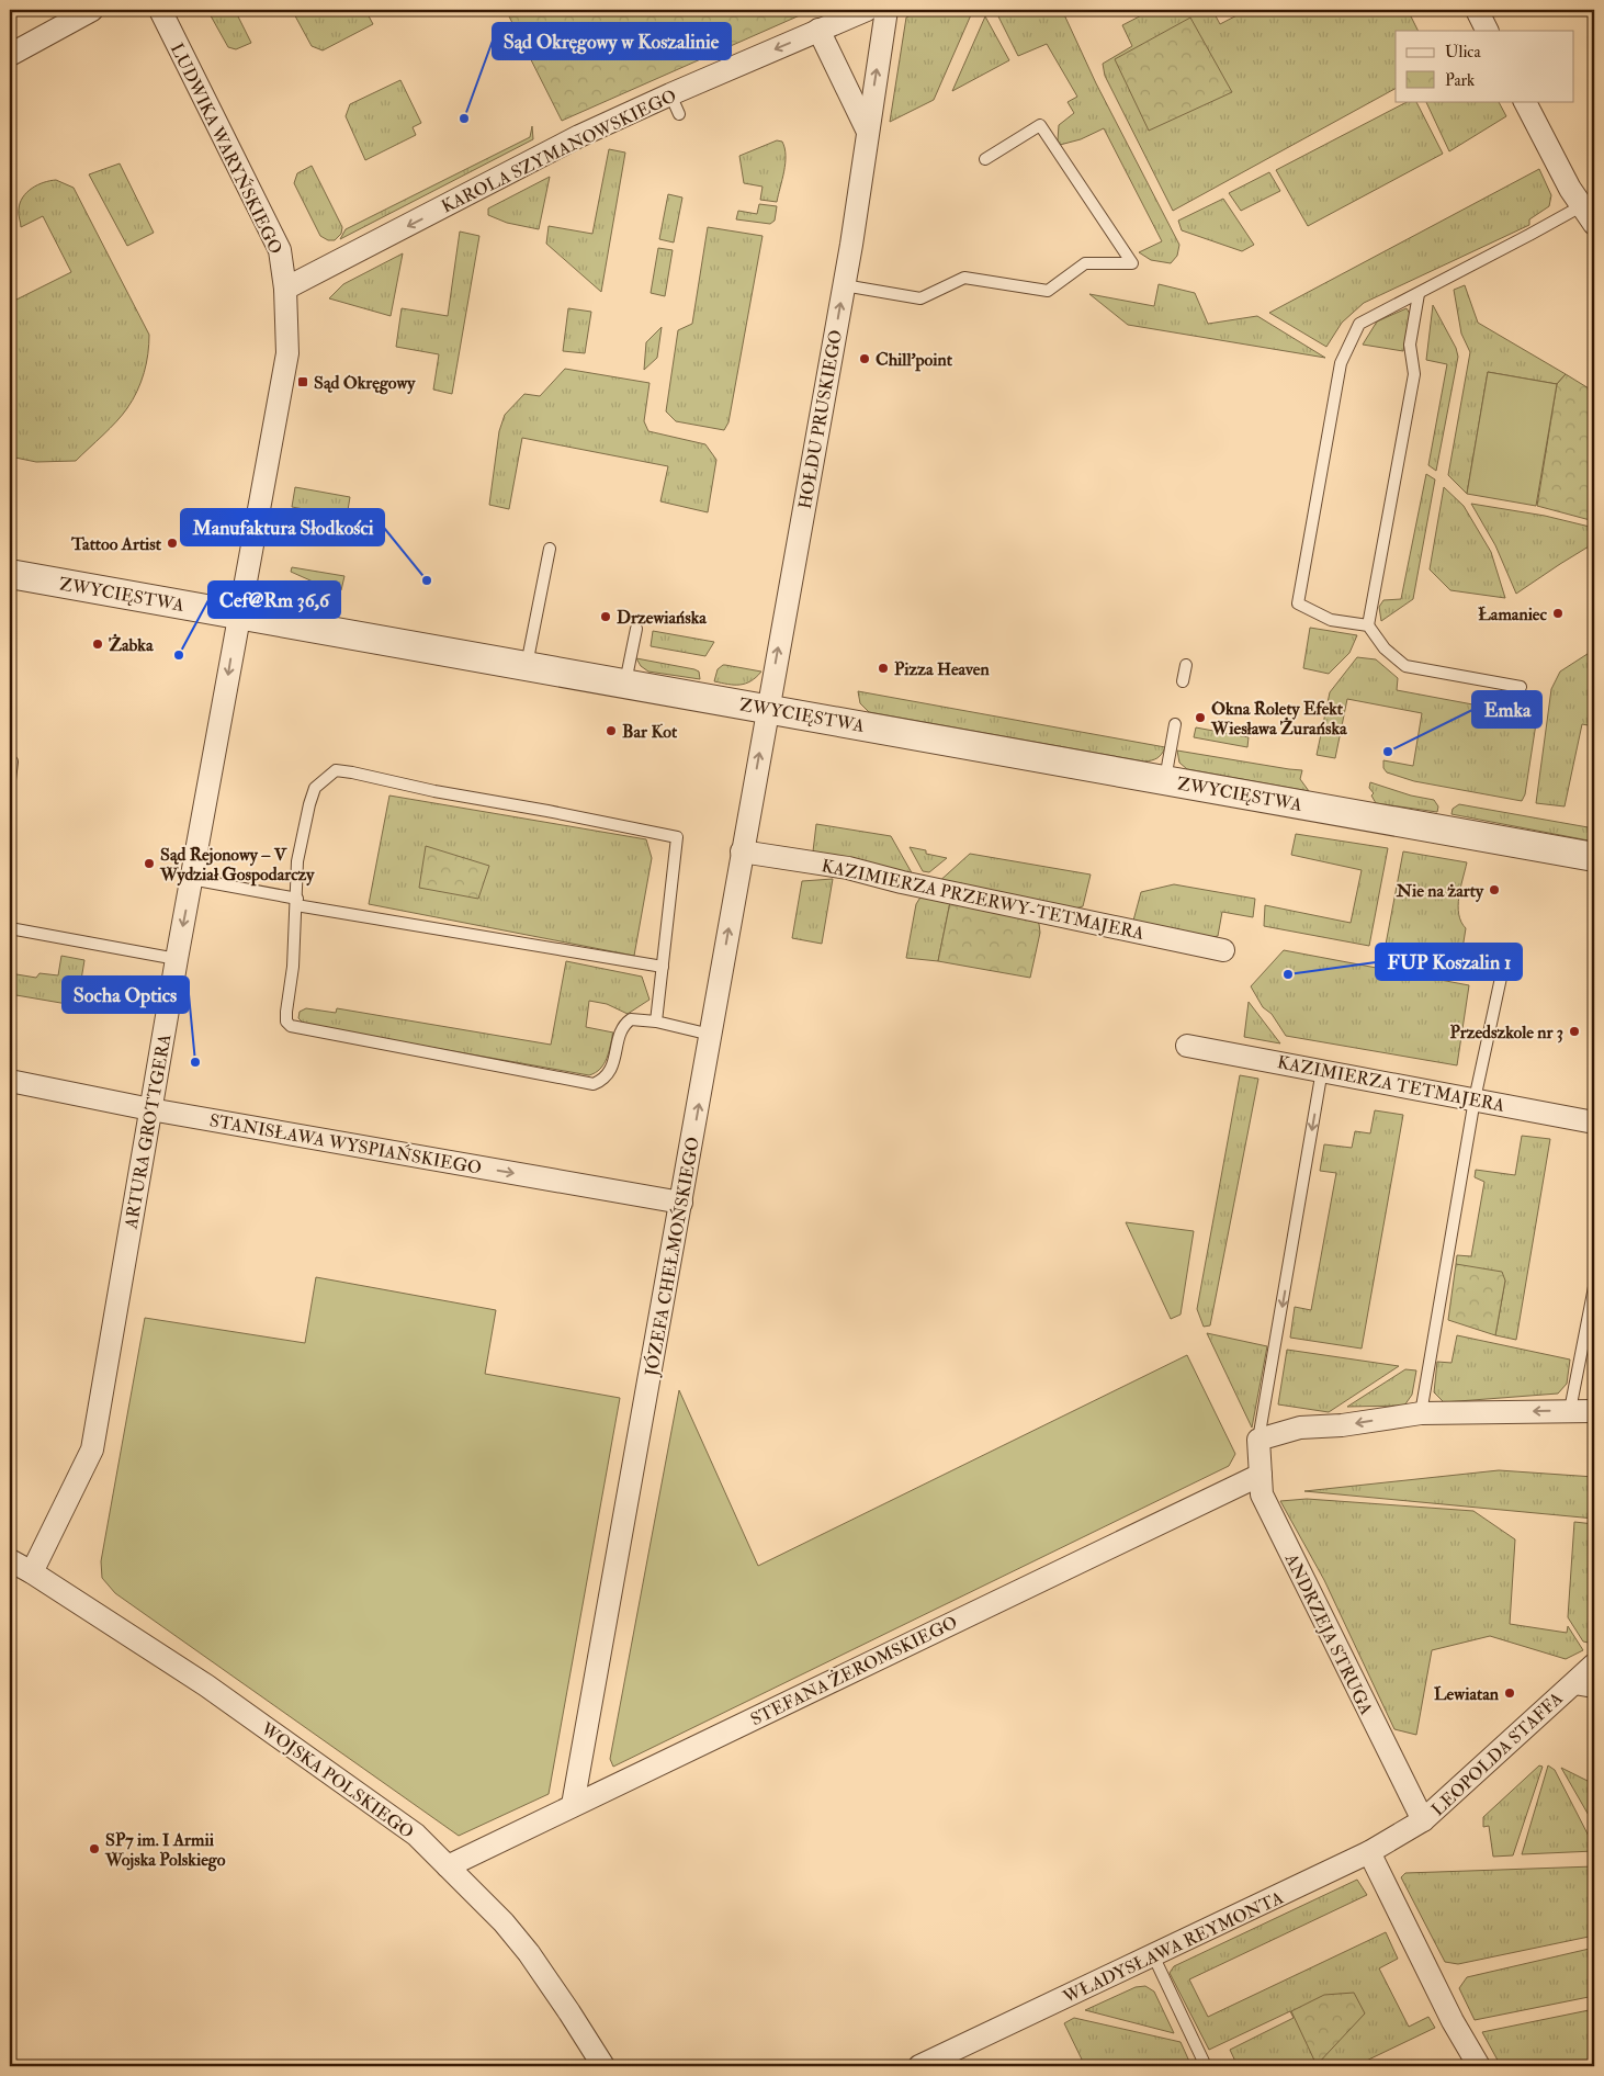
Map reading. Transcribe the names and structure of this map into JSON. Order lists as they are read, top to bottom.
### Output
{
  "streets": {
    "street": [
      "LUDWIKA WARYŃSKIEGO",
      "KAROLA SZYMANOWSKIEGO",
      "HOŁDU PRUSKIEGO",
      "ZWYCIĘSTWA",
      "KAZIMIERZA PRZERWY-TETMAJERA",
      "KAZIMIERZA TETMAJERA",
      "ARTURA GROTTGERA",
      "STANISŁAWA WYSPIAŃSKIEGO",
      "JÓZEFA CHEŁMOŃSKIEGO",
      "ANDRZEJA STRUGA",
      "STEFANA ŻEROMSKIEGO",
      "LEOPOLDA STAFFA",
      "WOJSKA POLSKIEGO",
      "WŁADYSŁAWA REYMONTA"
    ]
  },
  "crossings": [
    ["LUDWIKA WARYŃSKIEGO", "KAROLA SZYMANOWSKIEGO"],
    ["LUDWIKA WARYŃSKIEGO", "ZWYCIĘSTWA"],
    ["LUDWIKA WARYŃSKIEGO", "ARTURA GROTTGERA"],
    ["HOŁDU PRUSKIEGO", "ZWYCIĘSTWA"],
    ["HOŁDU PRUSKIEGO", "JÓZEFA CHEŁMOŃSKIEGO"],
    ["ZWYCIĘSTWA", "ARTURA GROTTGERA"],
    ["ZWYCIĘSTWA", "JÓZEFA CHEŁMOŃSKIEGO"],
    ["KAZIMIERZA PRZERWY-TETMAJERA", "JÓZEFA CHEŁMOŃSKIEGO"],
    ["ARTURA GROTTGERA", "STANISŁAWA WYSPIAŃSKIEGO"],
    ["ARTURA GROTTGERA", "WOJSKA POLSKIEGO"],
    ["STANISŁAWA WYSPIAŃSKIEGO", "JÓZEFA CHEŁMOŃSKIEGO"],
    ["JÓZEFA CHEŁMOŃSKIEGO", "STEFANA ŻEROMSKIEGO"],
    ["ANDRZEJA STRUGA", "STEFANA ŻEROMSKIEGO"],
    ["ANDRZEJA STRUGA", "LEOPOLDA STAFFA"],
    ["ANDRZEJA STRUGA", "WŁADYSŁAWA REYMONTA"],
    ["STEFANA ŻEROMSKIEGO", "WOJSKA POLSKIEGO"],
    ["LEOPOLDA STAFFA", "WŁADYSŁAWA REYMONTA"]
  ],
  "one_way": [
    "KAROLA SZYMANOWSKIEGO",
    "HOŁDU PRUSKIEGO",
    "ARTURA GROTTGERA",
    "STANISŁAWA WYSPIAŃSKIEGO",
    "JÓZEFA CHEŁMOŃSKIEGO"
  ],
  "places": {
    "other": [
      "Sąd Okręgowy w Koszalinie",
      "Chill'point",
      "Tattoo Artist",
      "Manufaktura Słodkości",
      "Łamaniec",
      "Drzewiańska",
      "Żabka",
      "Cef@Rm 36,6",
      "Pizza Heaven",
      "Okna Rolety Efekt Wiesława Żurańska",
      "Bar Kot",
      "Emka",
      "Sąd Rejonowy – V Wydział Gospodarczy",
      "Nie na żarty",
      "FUP Koszalin 1",
      "Przedszkole nr 3",
      "Socha Optics",
      "Lewiatan",
      "SP7 im. I Armii Wojska Polskiego"
    ],
    "transit": ["Sąd Okręgowy"]
  },
  "legend": ["Ulica", "Park"]
}
